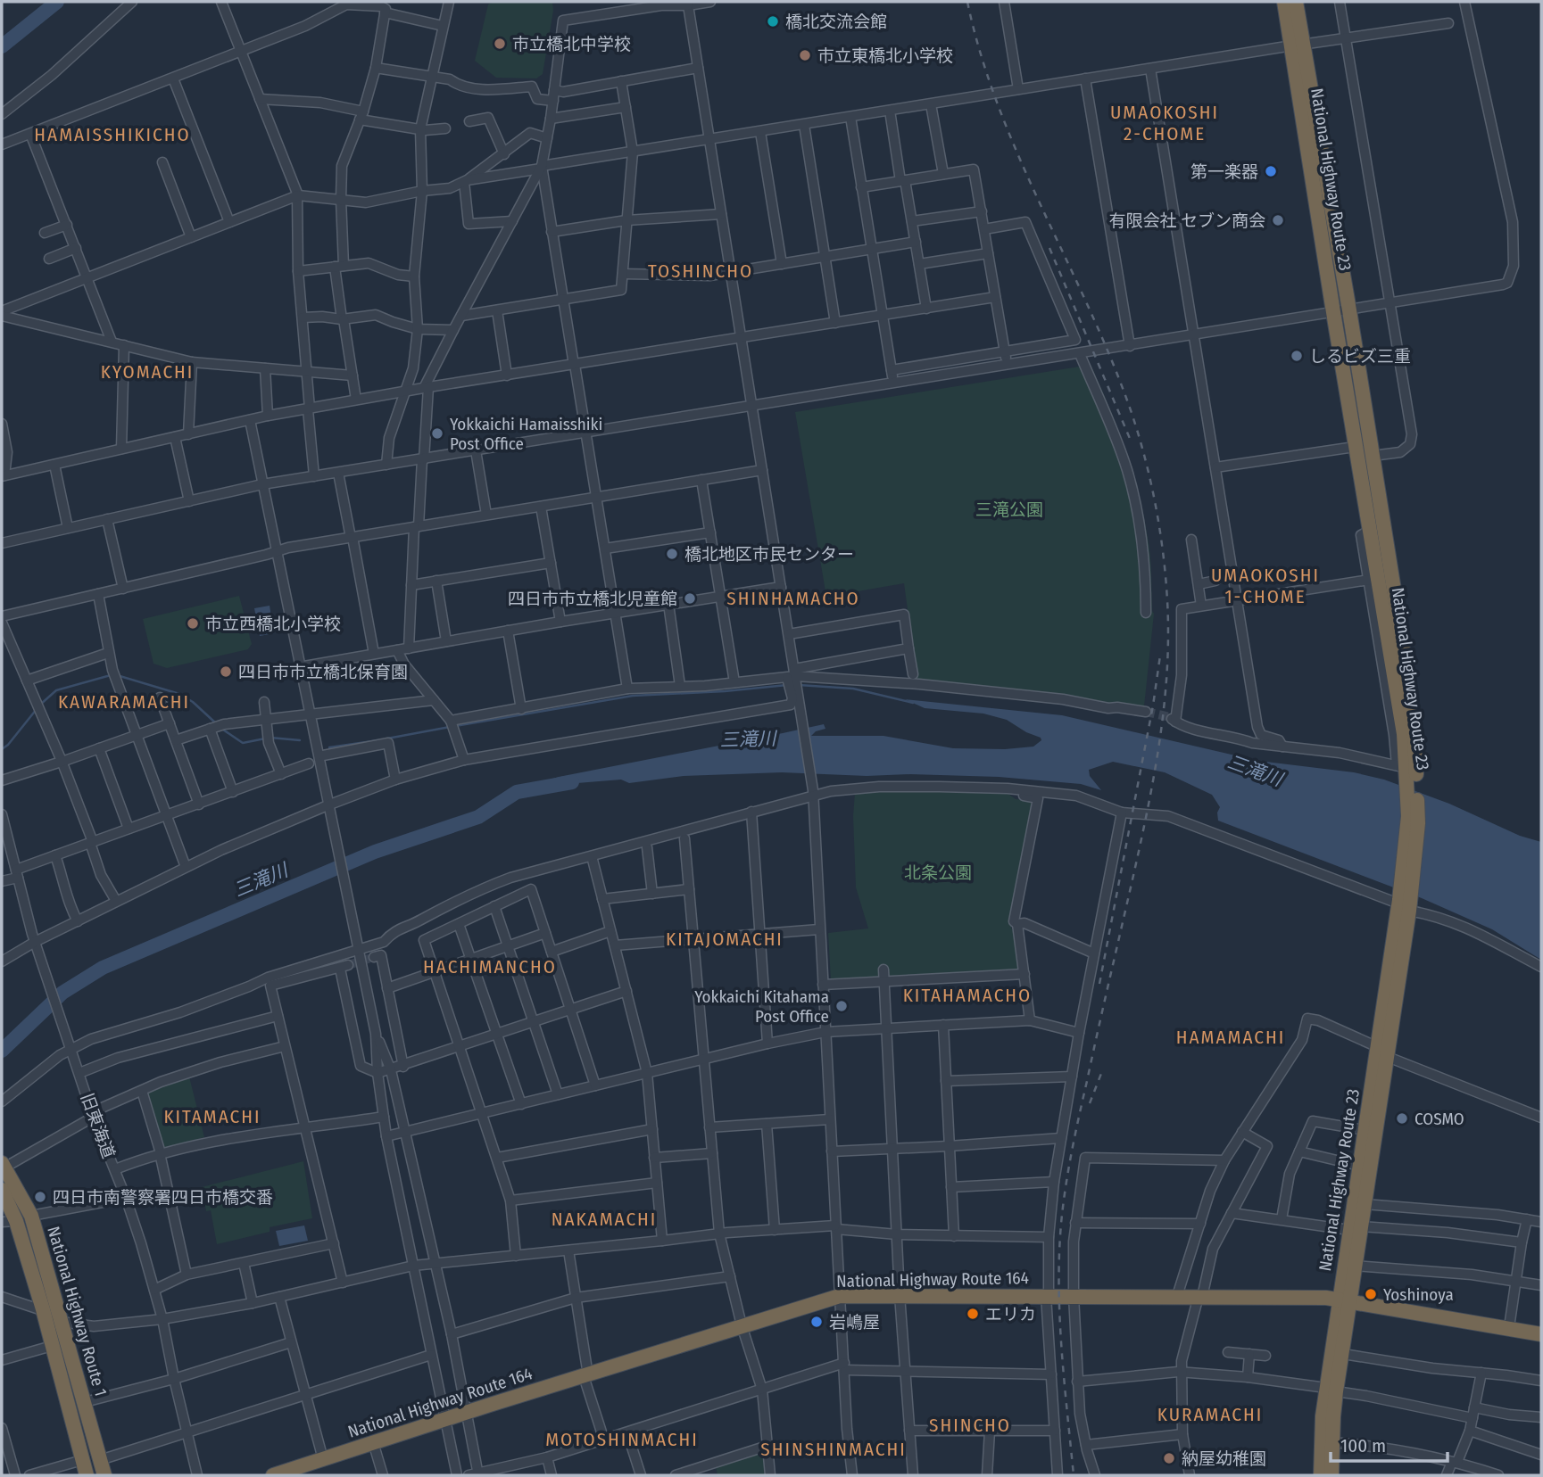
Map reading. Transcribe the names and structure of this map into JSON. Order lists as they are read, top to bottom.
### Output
{
  "streets": {
    "highway": ["National Highway Route 23", "National Highway Route 164", "National Highway Route 1"],
    "street": ["旧東海道"]
  },
  "crossings": [
    ["National Highway Route 23", "National Highway Route 164"]
  ],
  "districts": [
    "UMAOKOSHI 2-CHOME",
    "HAMAISSHIKICHO",
    "TOSHINCHO",
    "KYOMACHI",
    "UMAOKOSHI 1-CHOME",
    "SHINHAMACHO",
    "KAWARAMACHI",
    "KITAJOMACHI",
    "HACHIMANCHO",
    "KITAHAMACHO",
    "HAMAMACHI",
    "KITAMACHI",
    "NAKAMACHI",
    "KURAMACHI",
    "SHINCHO",
    "MOTOSHINMACHI",
    "SHINSHINMACHI"
  ],
  "water": ["三滝川"],
  "parks": ["三滝公園", "北条公園"],
  "places": [
    "橋北交流会館",
    "市立橋北中学校",
    "市立東橋北小学校",
    "第一楽器",
    "有限会社 セブン商会",
    "しるビズ三重",
    "Yokkaichi Hamaisshiki Post Office",
    "橋北地区市民センター",
    "四日市市立橋北児童館",
    "市立西橋北小学校",
    "四日市市立橋北保育園",
    "Yokkaichi Kitahama Post Office",
    "COSMO",
    "四日市南警察署四日市橋交番",
    "Yoshinoya",
    "エリカ",
    "岩嶋屋",
    "納屋幼稚園"
  ],
  "scale_bar": "100 m"
}
